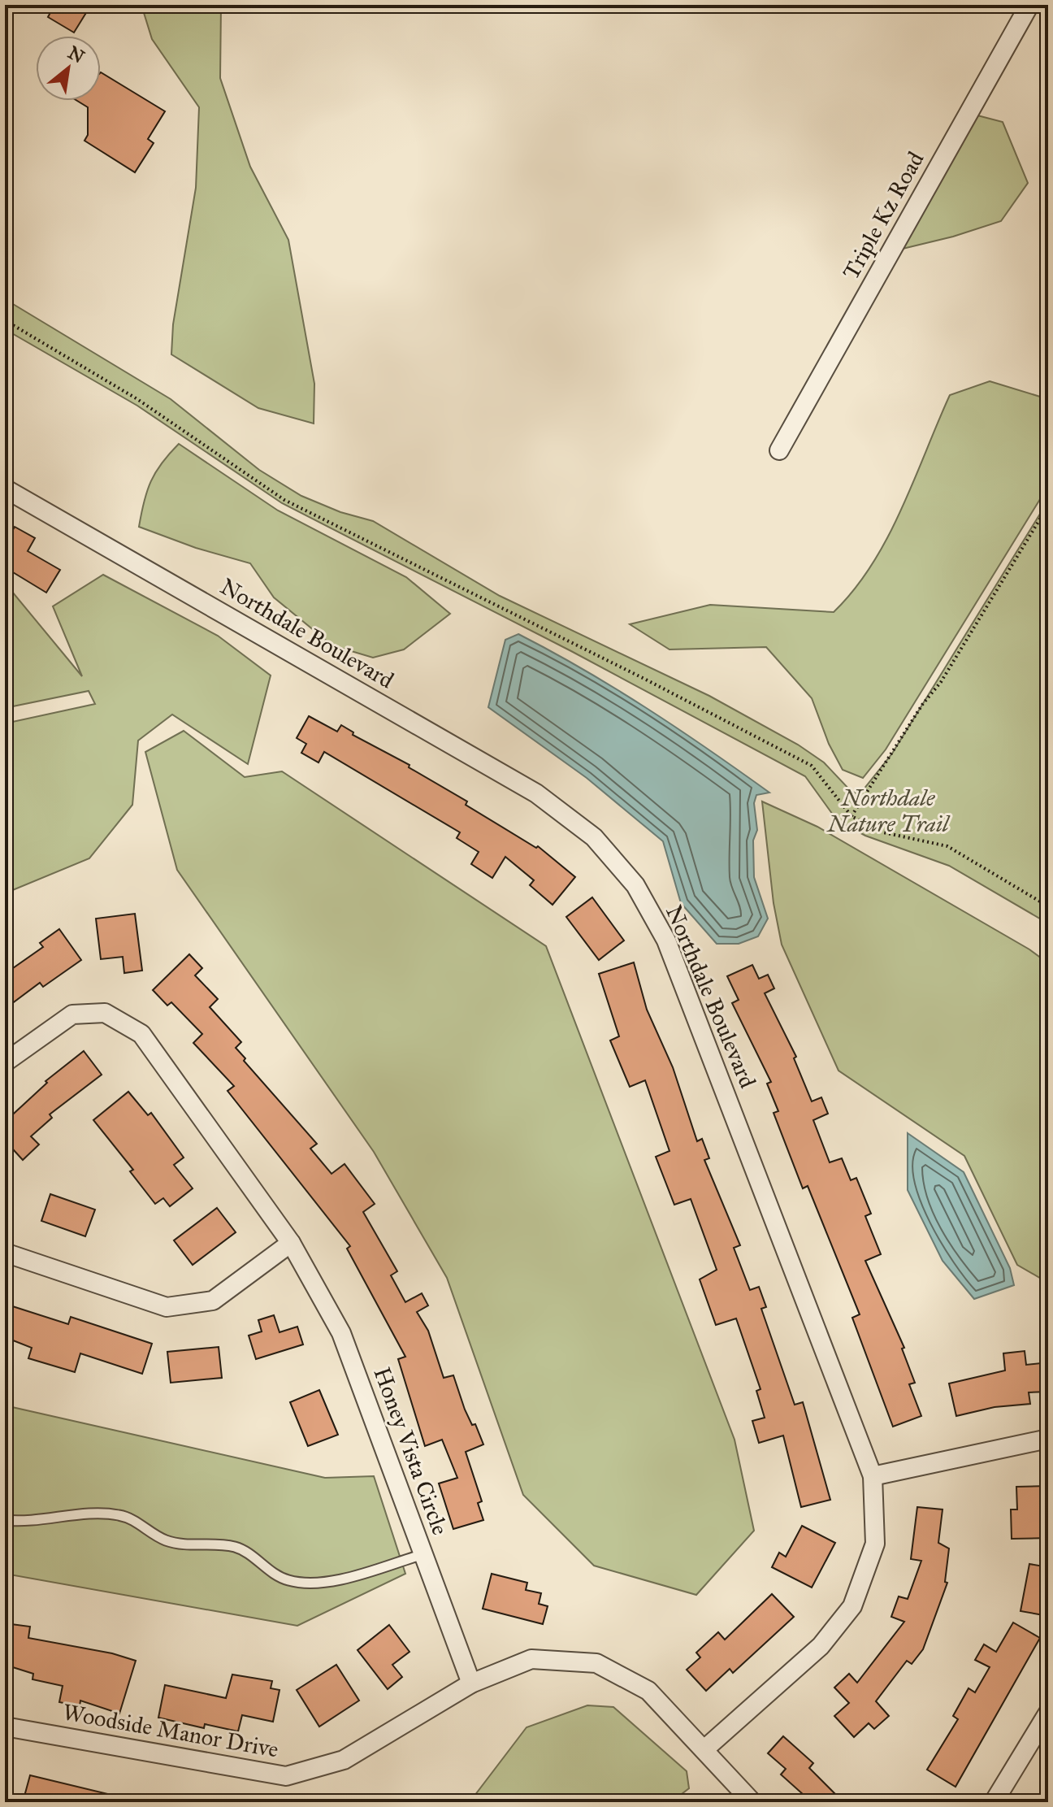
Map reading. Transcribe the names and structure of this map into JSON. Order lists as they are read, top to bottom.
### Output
{
  "streets": {
    "street": [
      "Triple Kz Road",
      "Northdale Boulevard",
      "Honey Vista Circle",
      "Woodside Manor Drive"
    ]
  },
  "crossings": [
    ["Northdale Boulevard", "Woodside Manor Drive"],
    ["Honey Vista Circle", "Woodside Manor Drive"]
  ],
  "parks": ["Northdale Nature Trail"],
  "north": "top right"
}
